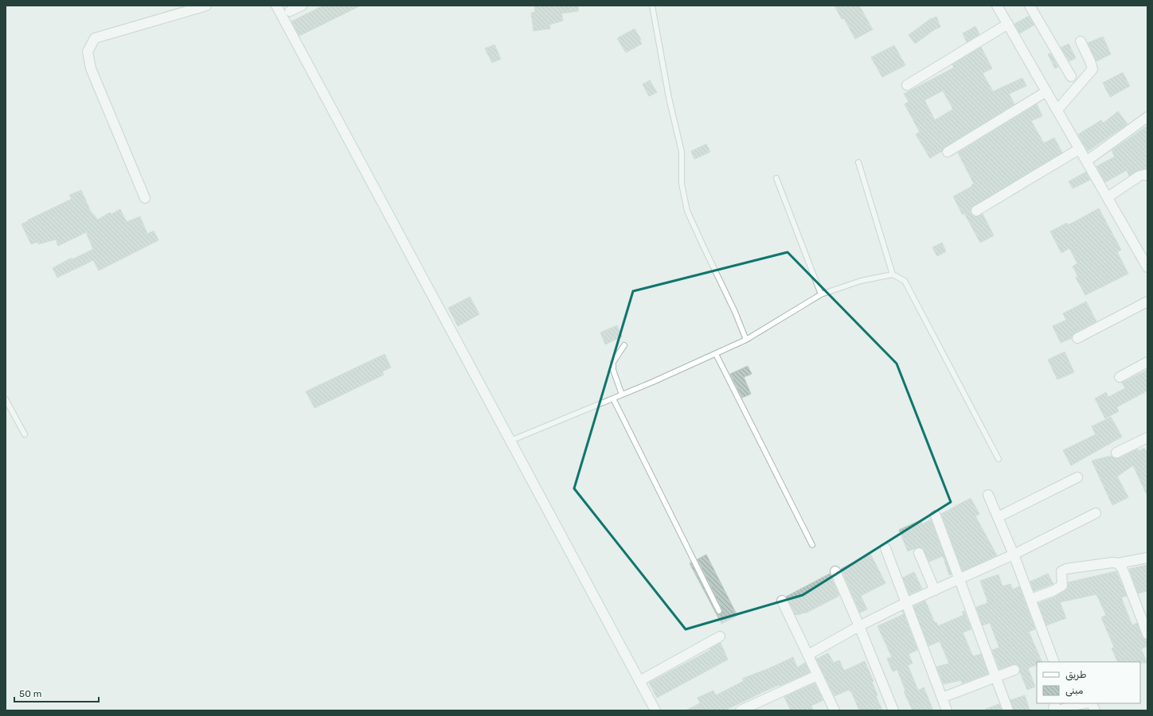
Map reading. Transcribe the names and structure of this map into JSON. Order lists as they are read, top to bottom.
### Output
{
  "legend": ["طريق", "مبنى"],
  "scale_bar": "50 m"
}
